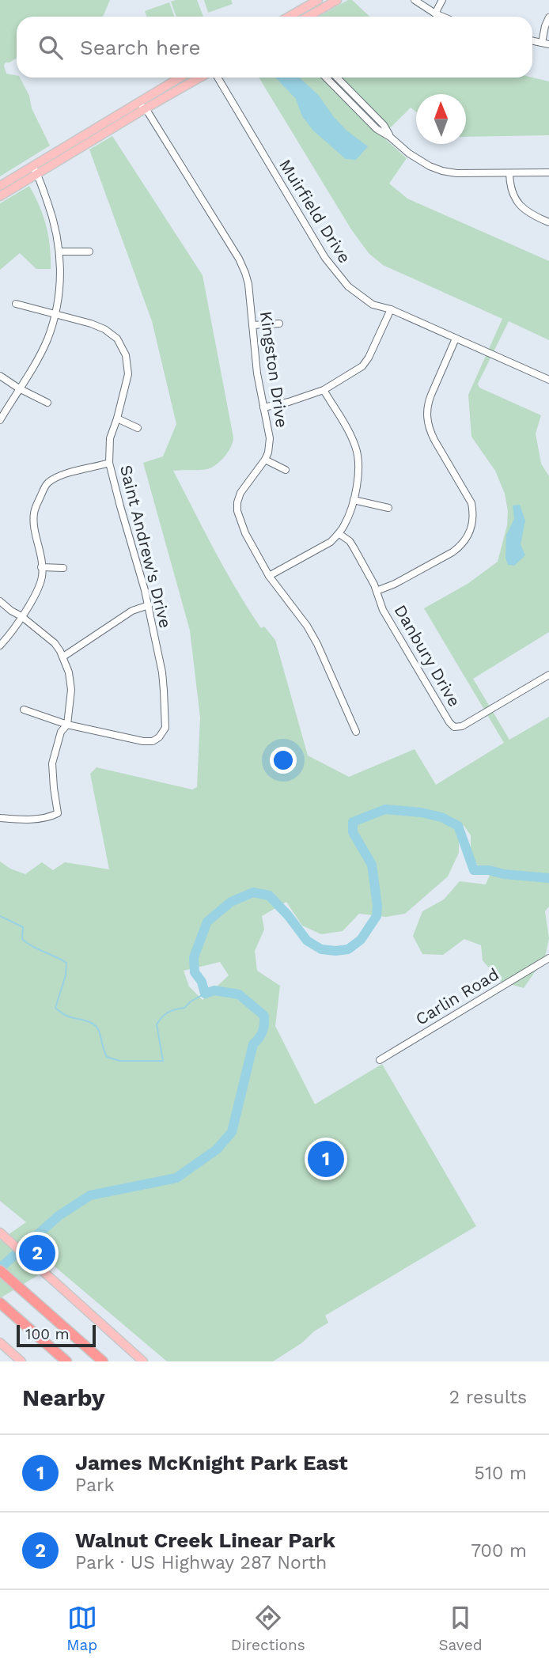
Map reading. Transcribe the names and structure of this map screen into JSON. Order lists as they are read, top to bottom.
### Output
{
  "streets": {
    "street": [
      "Muirfield Drive",
      "Kingston Drive",
      "Saint Andrew's Drive",
      "Danbury Drive",
      "Carlin Road"
    ]
  },
  "scale_bar": "100 m",
  "north": "top",
  "page": {
    "search": "Search here",
    "pins": ["1", "2"],
    "scale": "100 m",
    "heading": ["Nearby", "2 results"],
    "list": [
      {
        "mark": "1",
        "name": "James McKnight Park East",
        "note": "Park",
        "value": "510 m"
      },
      {
        "mark": "2",
        "name": "Walnut Creek Linear Park",
        "note": "Park · US Highway 287 North",
        "value": "700 m"
      }
    ],
    "nav": ["Map", "Directions", "Saved"]
  }
}
